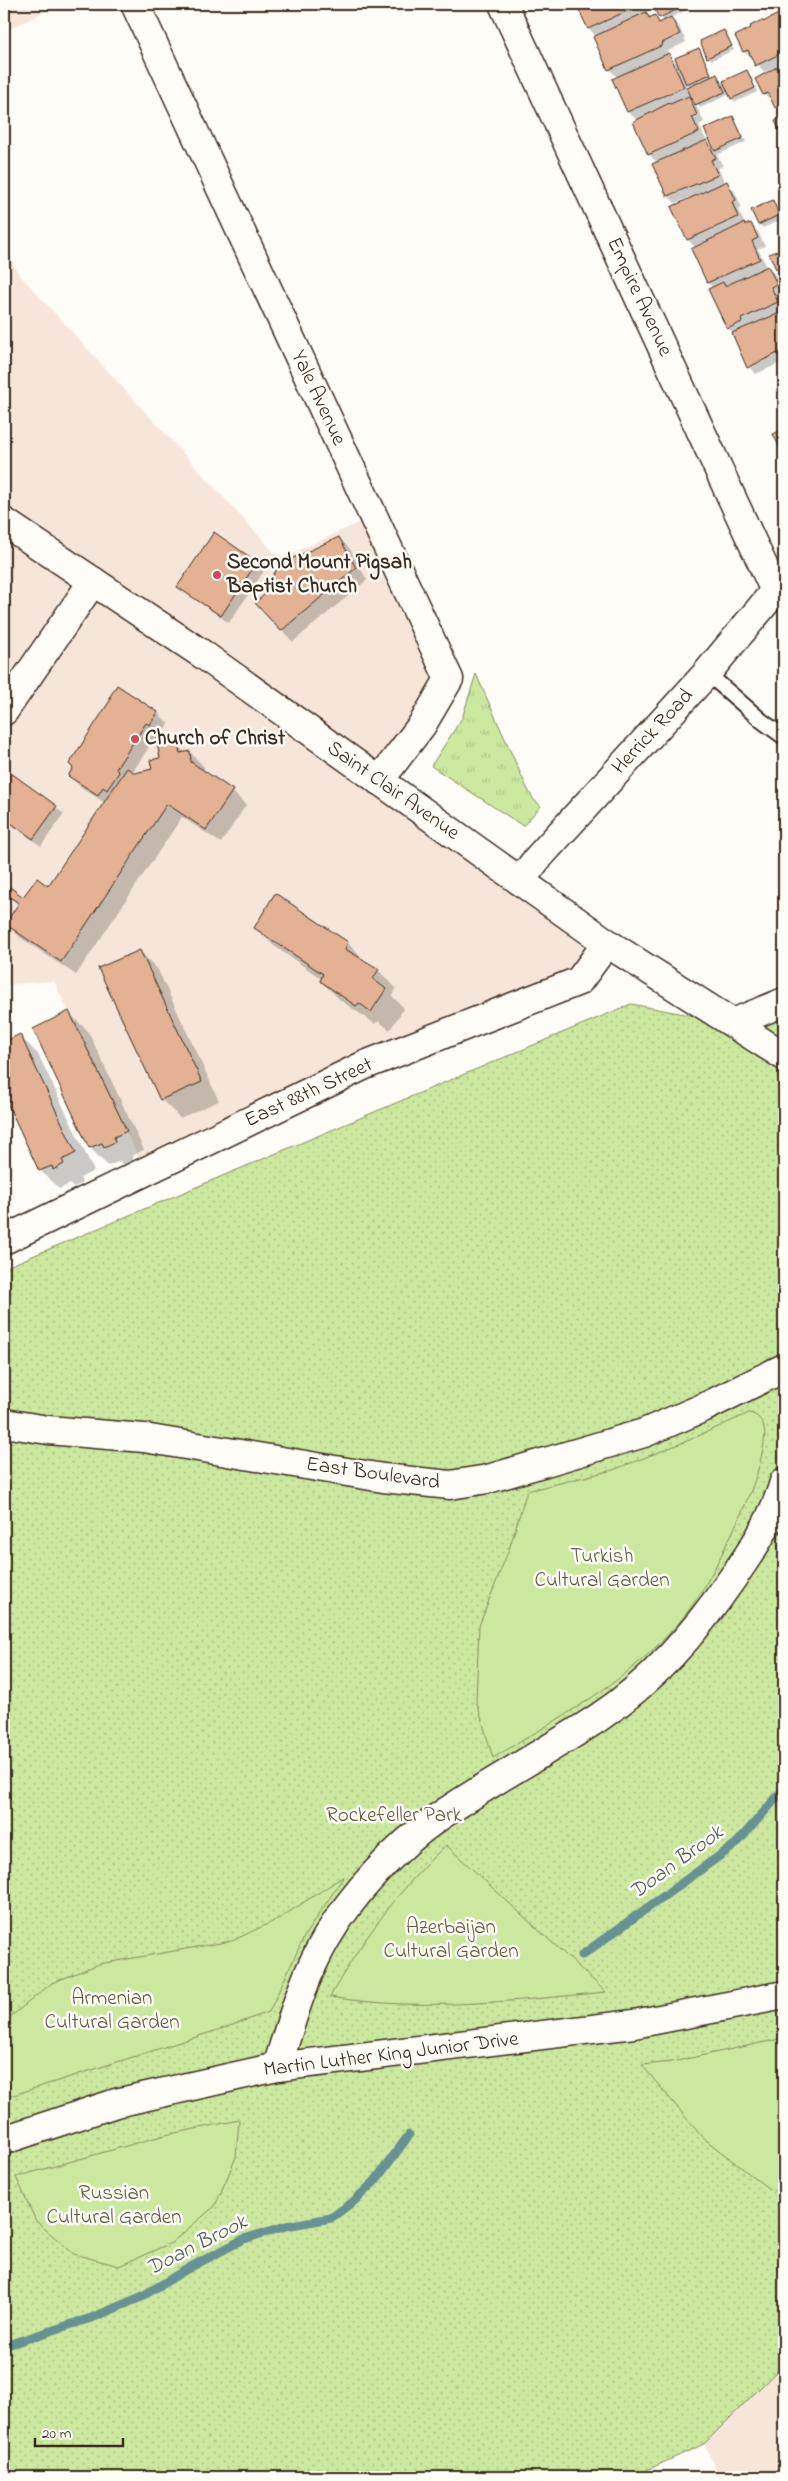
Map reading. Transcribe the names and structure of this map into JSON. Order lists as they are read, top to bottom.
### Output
{
  "streets": {
    "street": [
      "Empire Avenue",
      "Yale Avenue",
      "Herrick Road",
      "Saint Clair Avenue",
      "East 88th Street",
      "East Boulevard",
      "Martin Luther King Junior Drive"
    ]
  },
  "crossings": [
    ["Empire Avenue", "Herrick Road"],
    ["Yale Avenue", "Saint Clair Avenue"],
    ["Herrick Road", "Saint Clair Avenue"],
    ["Saint Clair Avenue", "East 88th Street"]
  ],
  "water": ["Doan Brook"],
  "parks": [
    "Turkish Cultural Garden",
    "Rockefeller Park",
    "Azerbaijan Cultural Garden",
    "Armenian Cultural Garden",
    "Russian Cultural Garden"
  ],
  "places": ["Second Mount Pigsah Baptist Church", "Church of Christ"],
  "scale_bar": "20 m"
}
